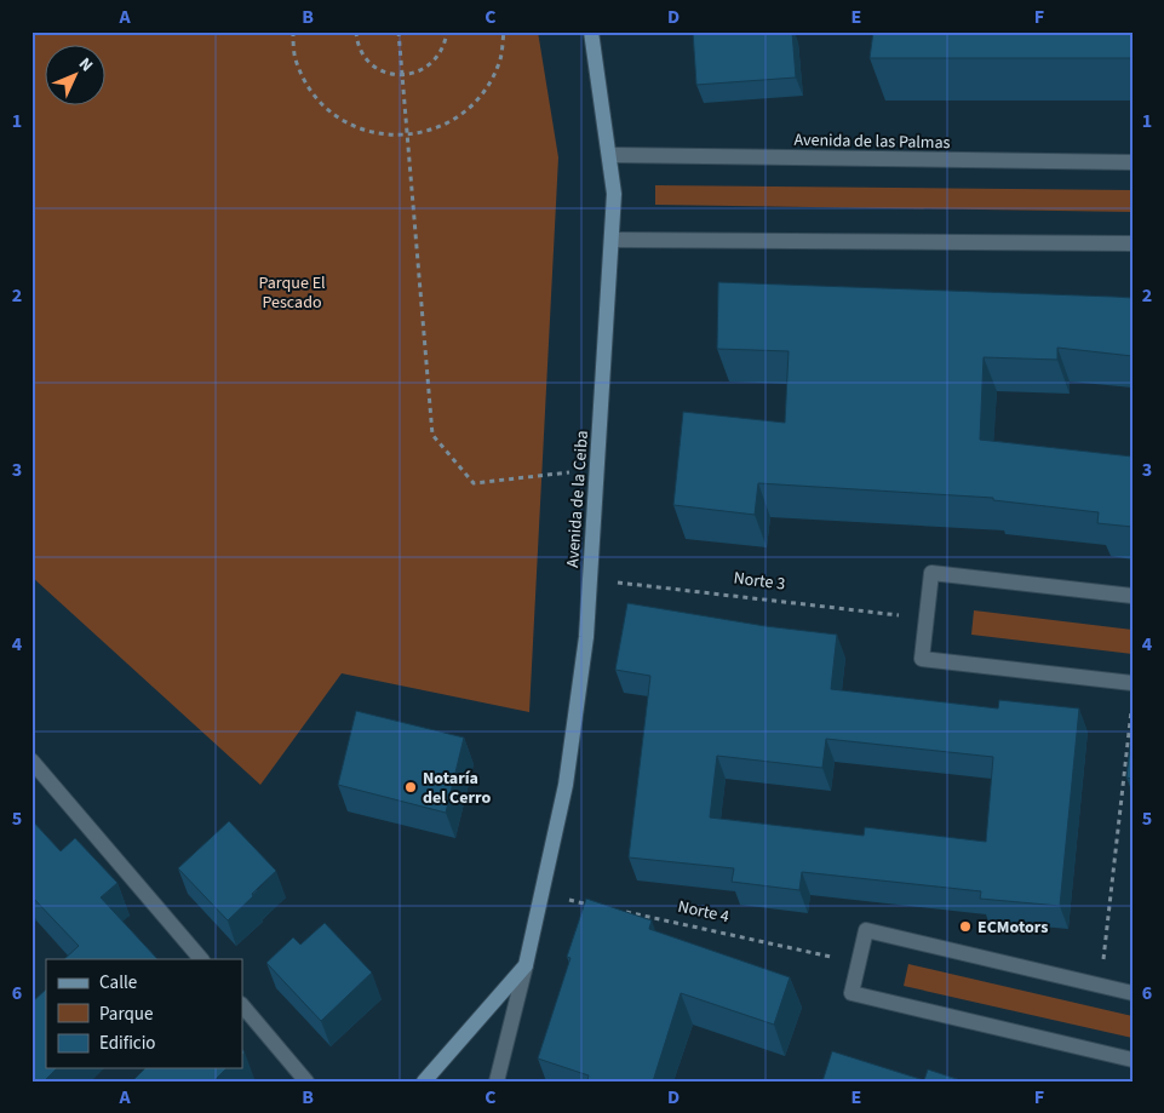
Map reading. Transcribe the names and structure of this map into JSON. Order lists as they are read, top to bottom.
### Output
{
  "streets": {
    "street": ["Avenida de las Palmas", "Avenida de la Ceiba"],
    "path": ["Norte 3", "Norte 4"]
  },
  "crossings": [
    ["Avenida de las Palmas", "Avenida de la Ceiba"],
    ["Avenida de la Ceiba", "Norte 3"]
  ],
  "parks": ["Parque El Pescado"],
  "places": ["Notaría del Cerro", "ECMotors"],
  "legend": ["Calle", "Parque", "Edificio"],
  "north": "top right",
  "grid": {
    "columns": [
      "A",
      "B",
      "C",
      "D",
      "E",
      "F"
    ],
    "rows": [
      "1",
      "2",
      "3",
      "4",
      "5",
      "6"
    ]
  }
}
